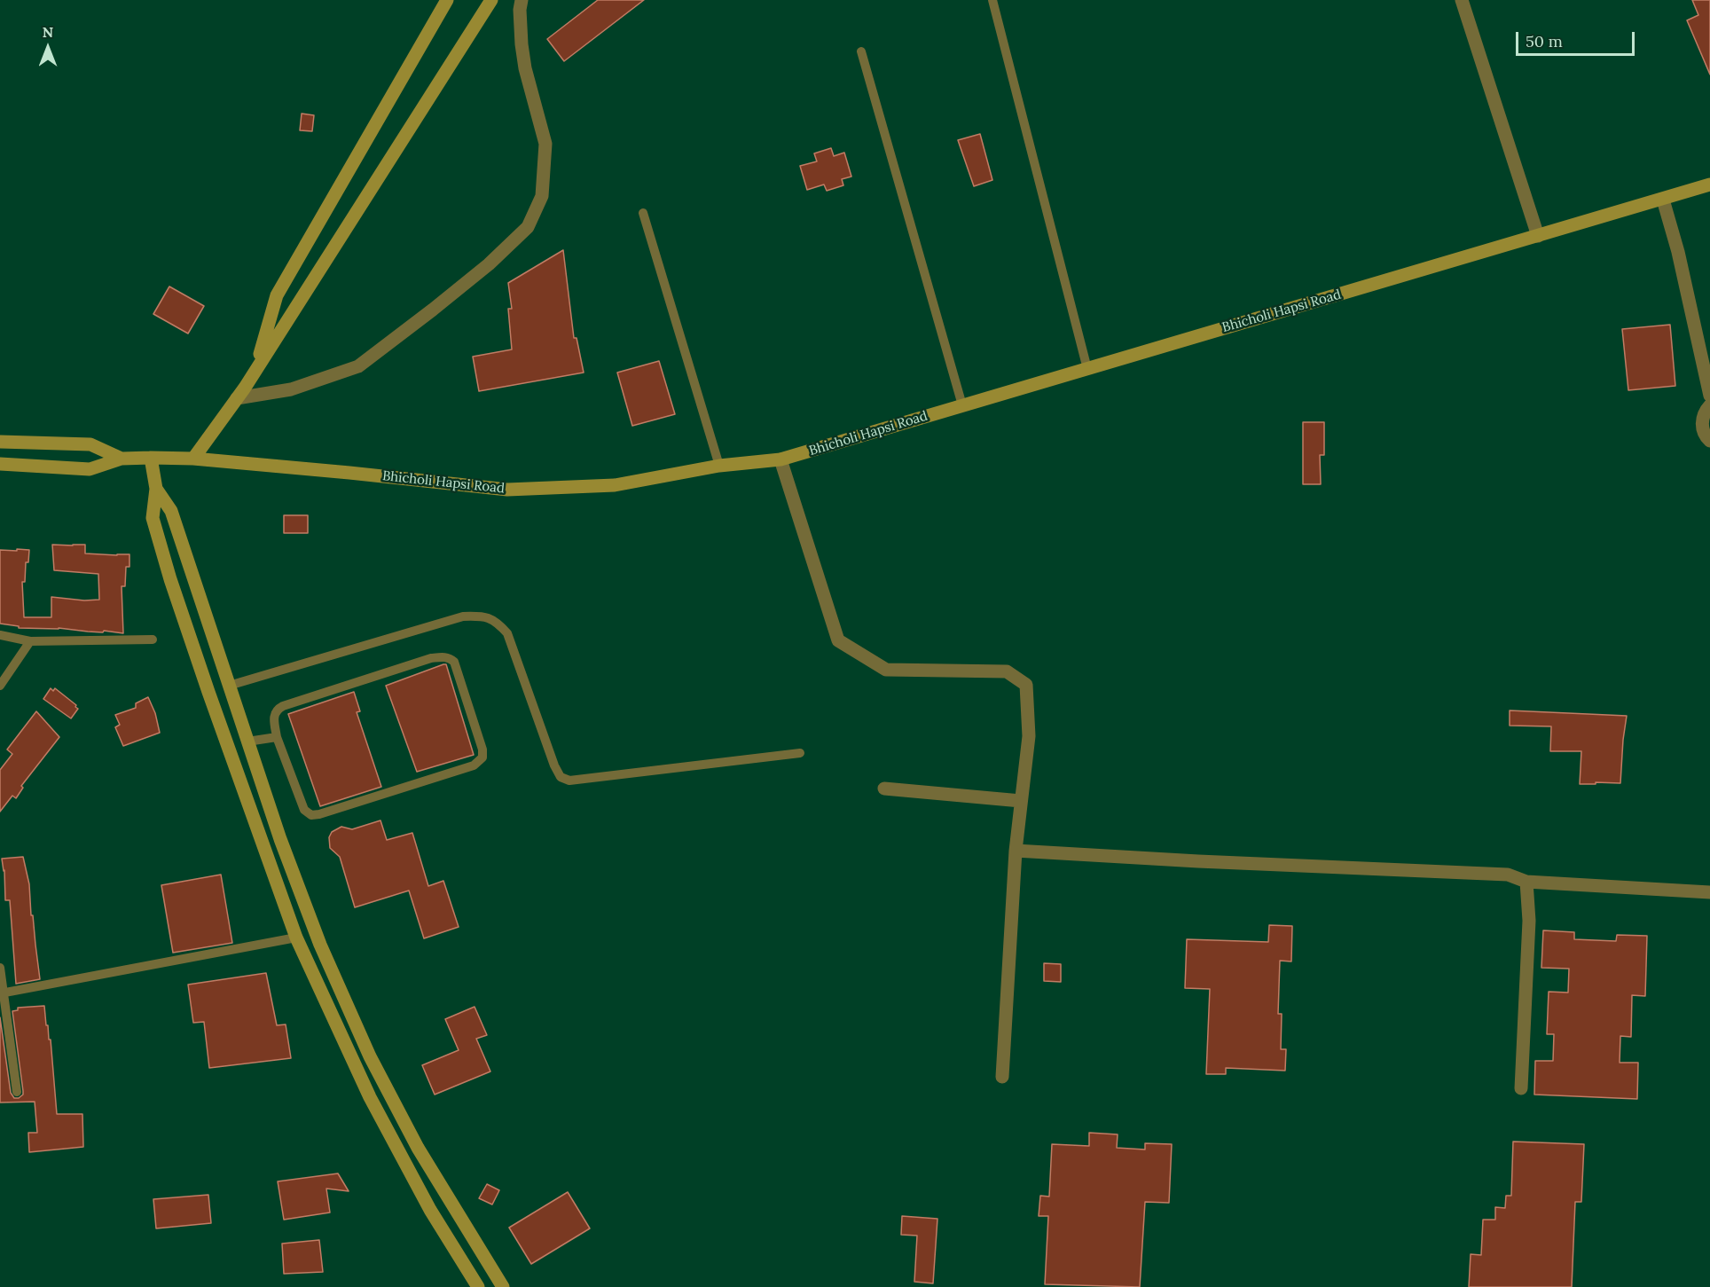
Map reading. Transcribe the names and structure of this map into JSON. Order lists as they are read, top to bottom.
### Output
{
  "streets": {
    "street": ["Bhicholi Hapsi Road"]
  },
  "scale_bar": "50 m",
  "north": "top"
}
